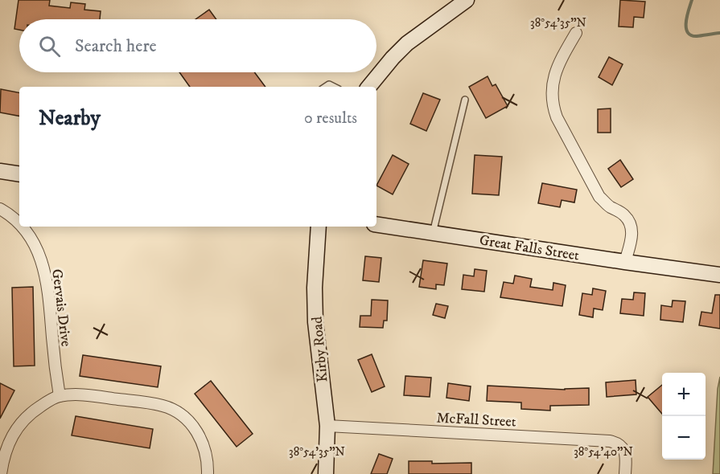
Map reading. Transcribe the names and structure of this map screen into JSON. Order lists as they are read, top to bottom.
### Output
{
  "streets": {
    "main road": ["Great Falls Street", "Kirby Road"],
    "street": ["Gervais Drive", "McFall Street"]
  },
  "crossings": [
    ["Kirby Road", "McFall Street"]
  ],
  "page": {
    "search": "Search here",
    "heading": ["Nearby", "0 results"],
    "map_buttons": ["+", "−"]
  },
  "coordinates": ["38°54'35\"N", "38°54'40\"N"]
}
